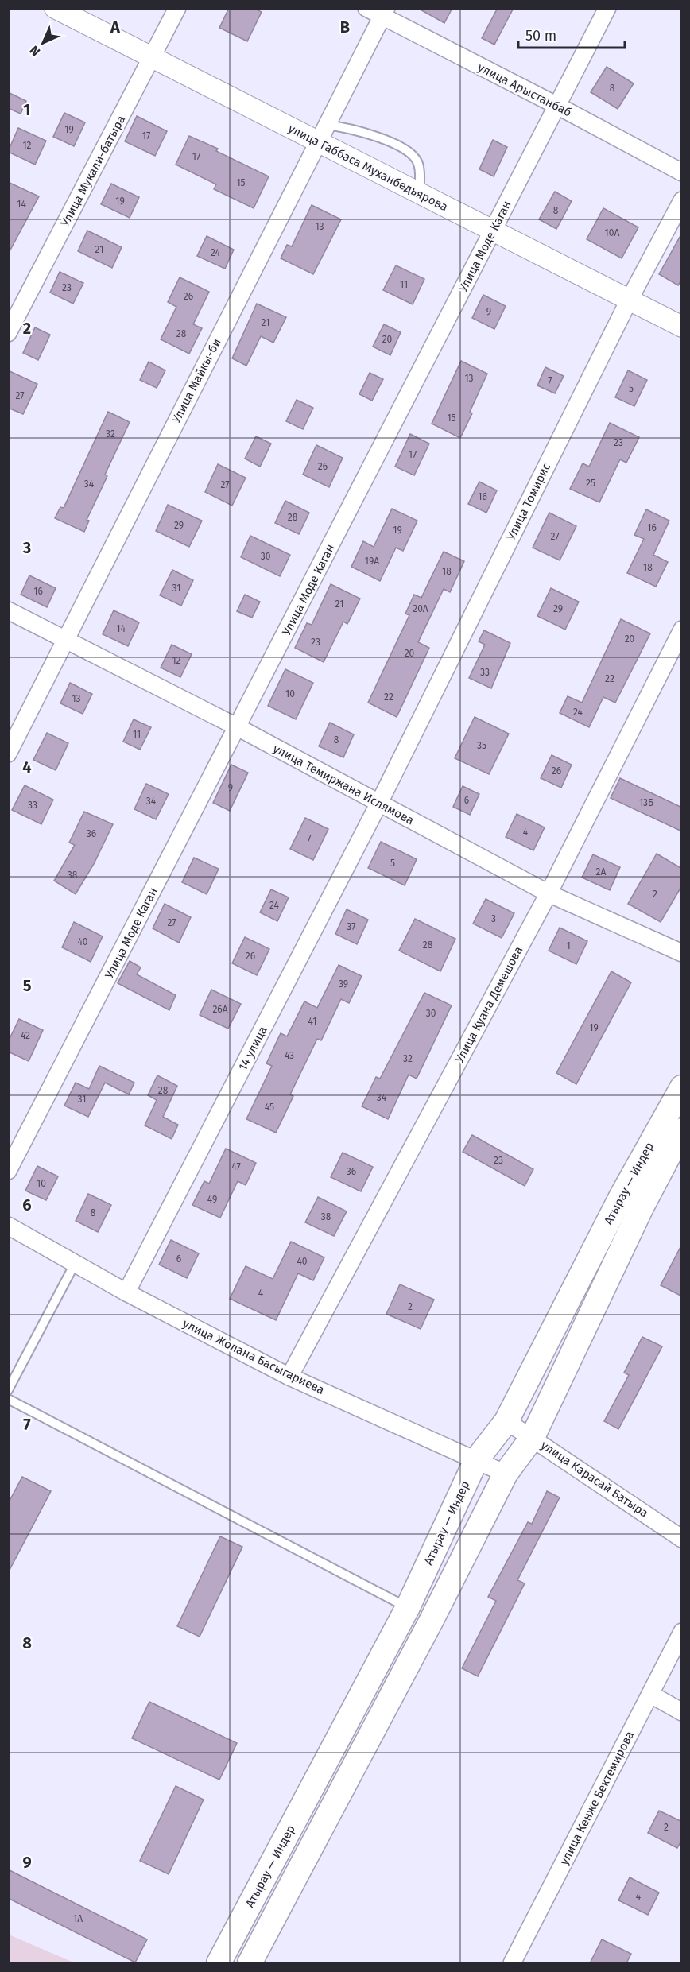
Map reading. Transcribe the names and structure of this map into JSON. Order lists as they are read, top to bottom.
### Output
{
  "streets": {
    "main road": ["Атырау — Индер"],
    "street": [
      "улица Арыстанбаб",
      "улица Габбаса Муханбедьярова",
      "Улица Мукали-батыра",
      "Улица Моде Каган",
      "Улица Майкы-би",
      "Улица Томирис",
      "улица Темиржана Ислямова",
      "Улица Куана Демешова",
      "14 улица",
      "улица Жолана Басыгариева",
      "улица Карасай Батыра",
      "улица Кенже Бектемирова"
    ]
  },
  "crossings": [
    ["улица Арыстанбаб", "Улица Моде Каган"],
    ["улица Арыстанбаб", "Улица Майкы-би"],
    ["улица Габбаса Муханбедьярова", "Улица Мукали-батыра"],
    ["улица Габбаса Муханбедьярова", "Улица Моде Каган"],
    ["улица Габбаса Муханбедьярова", "Улица Майкы-би"],
    ["улица Габбаса Муханбедьярова", "Улица Томирис"],
    ["Улица Моде Каган", "улица Темиржана Ислямова"],
    ["Улица Майкы-би", "улица Темиржана Ислямова"],
    ["Улица Томирис", "улица Темиржана Ислямова"],
    ["Улица Томирис", "14 улица"],
    ["улица Темиржана Ислямова", "Улица Куана Демешова"],
    ["улица Темиржана Ислямова", "14 улица"],
    ["Улица Куана Демешова", "улица Жолана Басыгариева"],
    ["14 улица", "улица Жолана Басыгариева"],
    ["Атырау — Индер", "улица Жолана Басыгариева"],
    ["Атырау — Индер", "улица Карасай Батыра"]
  ],
  "house_numbers": [
    "8",
    "19",
    "17",
    "12",
    "17",
    "15",
    "19",
    "14",
    "8",
    "13",
    "10А",
    "21",
    "24",
    "11",
    "23",
    "26",
    "9",
    "21",
    "28",
    "20",
    "13",
    "7",
    "5",
    "27",
    "15",
    "32",
    "23",
    "17",
    "26",
    "25",
    "34",
    "27",
    "16",
    "28",
    "29",
    "16",
    "19",
    "27",
    "30",
    "19А",
    "18",
    "18",
    "31",
    "16",
    "21",
    "20А",
    "29",
    "14",
    "20",
    "23",
    "20",
    "12",
    "33",
    "22",
    "10",
    "22",
    "13",
    "24",
    "11",
    "8",
    "35",
    "26",
    "9",
    "6",
    "34",
    "13Б",
    "33",
    "4",
    "36",
    "7",
    "5",
    "2А",
    "38",
    "2",
    "24",
    "3",
    "27",
    "37",
    "40",
    "28",
    "1",
    "26",
    "39",
    "26А",
    "30",
    "41",
    "19",
    "42",
    "43",
    "32",
    "28",
    "34",
    "31",
    "45",
    "23",
    "47",
    "36",
    "10",
    "49",
    "8",
    "38",
    "6",
    "40",
    "4",
    "2",
    "2",
    "4",
    "1А"
  ],
  "scale_bar": "50 m",
  "north": "bottom left",
  "grid": {
    "columns": ["A", "B"],
    "rows": [
      "1",
      "2",
      "3",
      "4",
      "5",
      "6",
      "7",
      "8",
      "9"
    ]
  }
}
